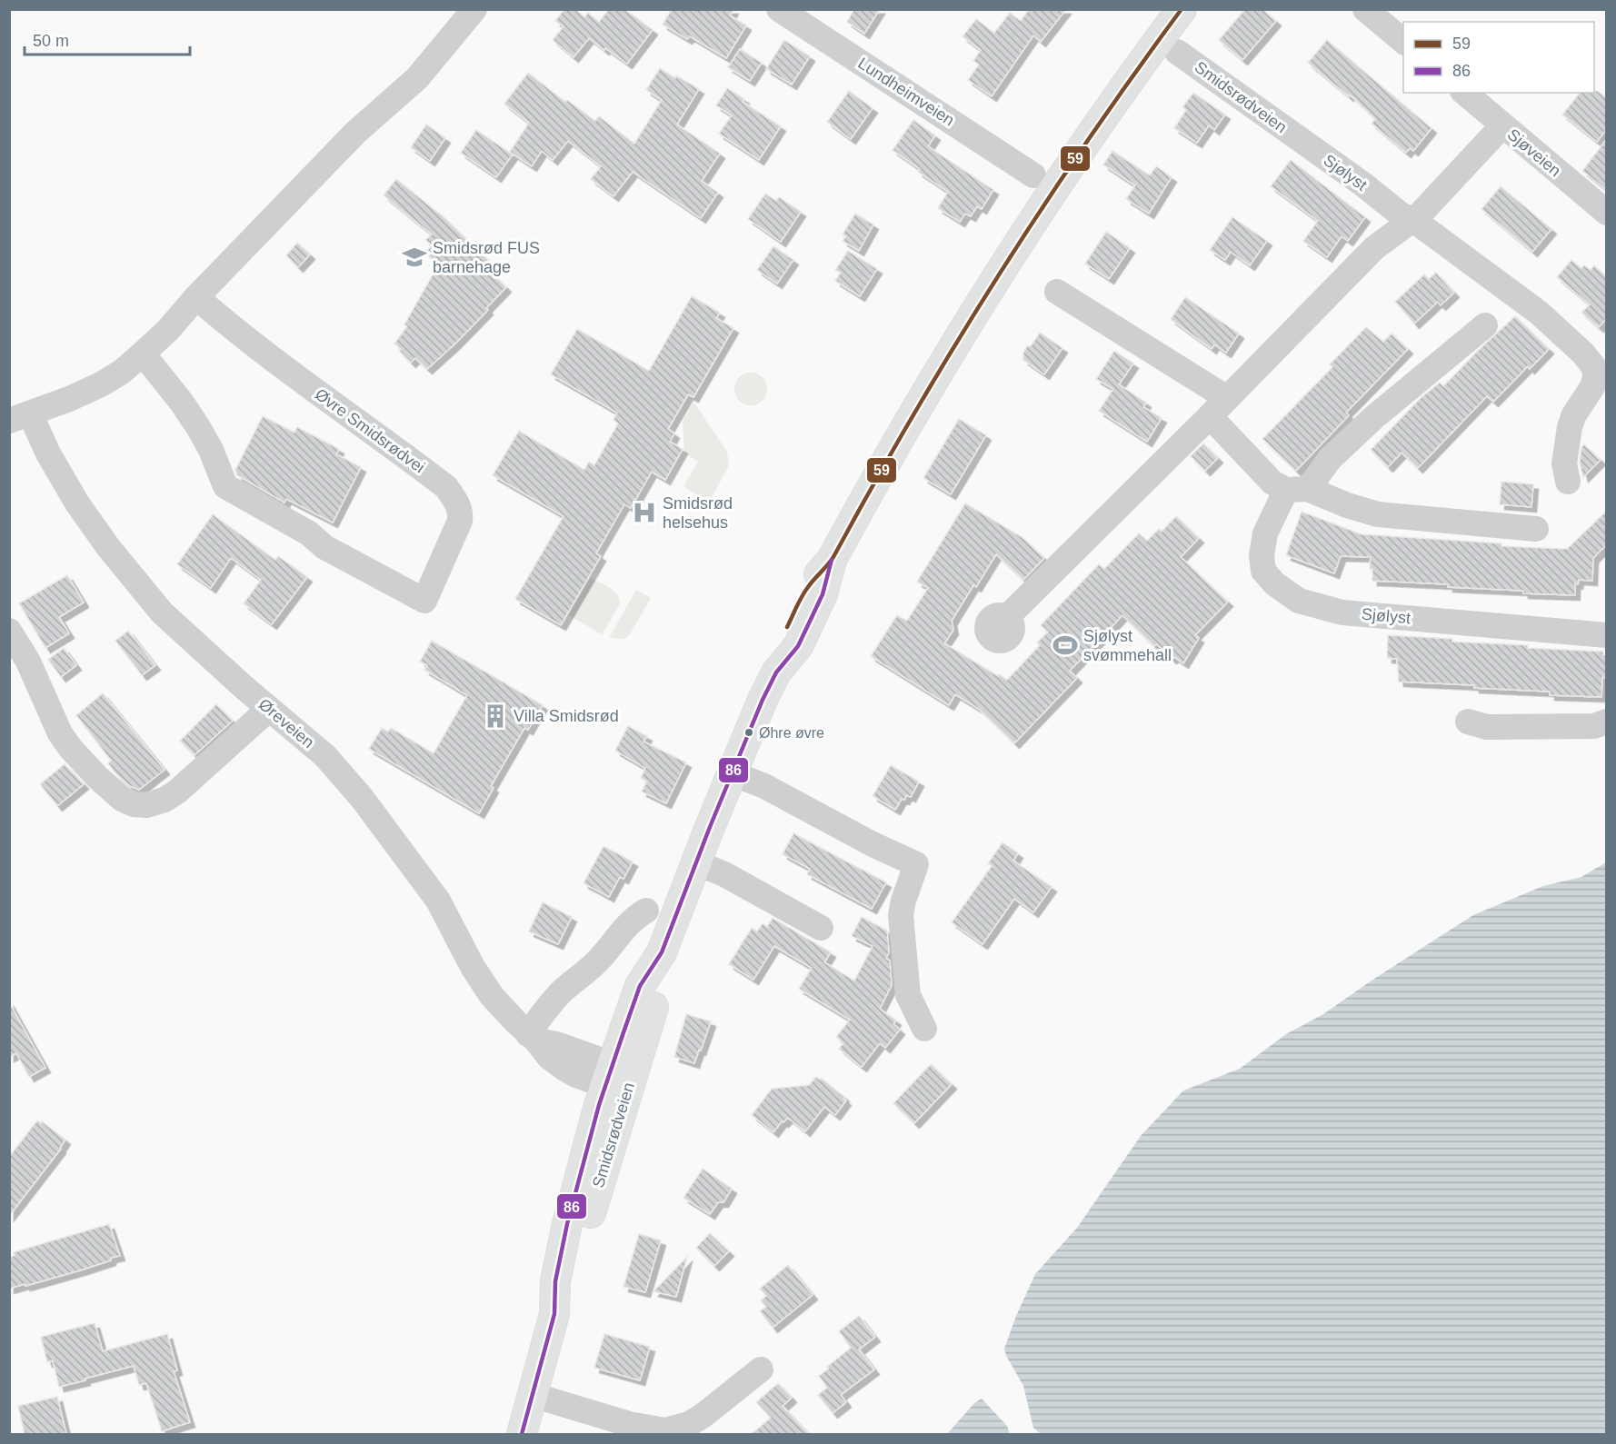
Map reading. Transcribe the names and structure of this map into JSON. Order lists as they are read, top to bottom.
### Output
{
  "streets": {
    "main road": ["Smidsrødveien"],
    "street": [
      "Lundheimveien",
      "Sjøveien",
      "Sjølyst",
      "Øvre Smidsrødvei",
      "Øreveien"
    ]
  },
  "crossings": [
    ["Smidsrødveien", "Sjølyst"]
  ],
  "places": {
    "school or university": ["Smidsrød FUS barnehage"],
    "hospital": ["Smidsrød helsehus"],
    "sports": ["Sjølyst svømmehall"],
    "building": ["Villa Smidsrød"],
    "other": ["Øhre øvre"]
  },
  "lines": ["transit line 59", "transit line 86"],
  "legend": ["59", "86"],
  "scale_bar": "50 m"
}
